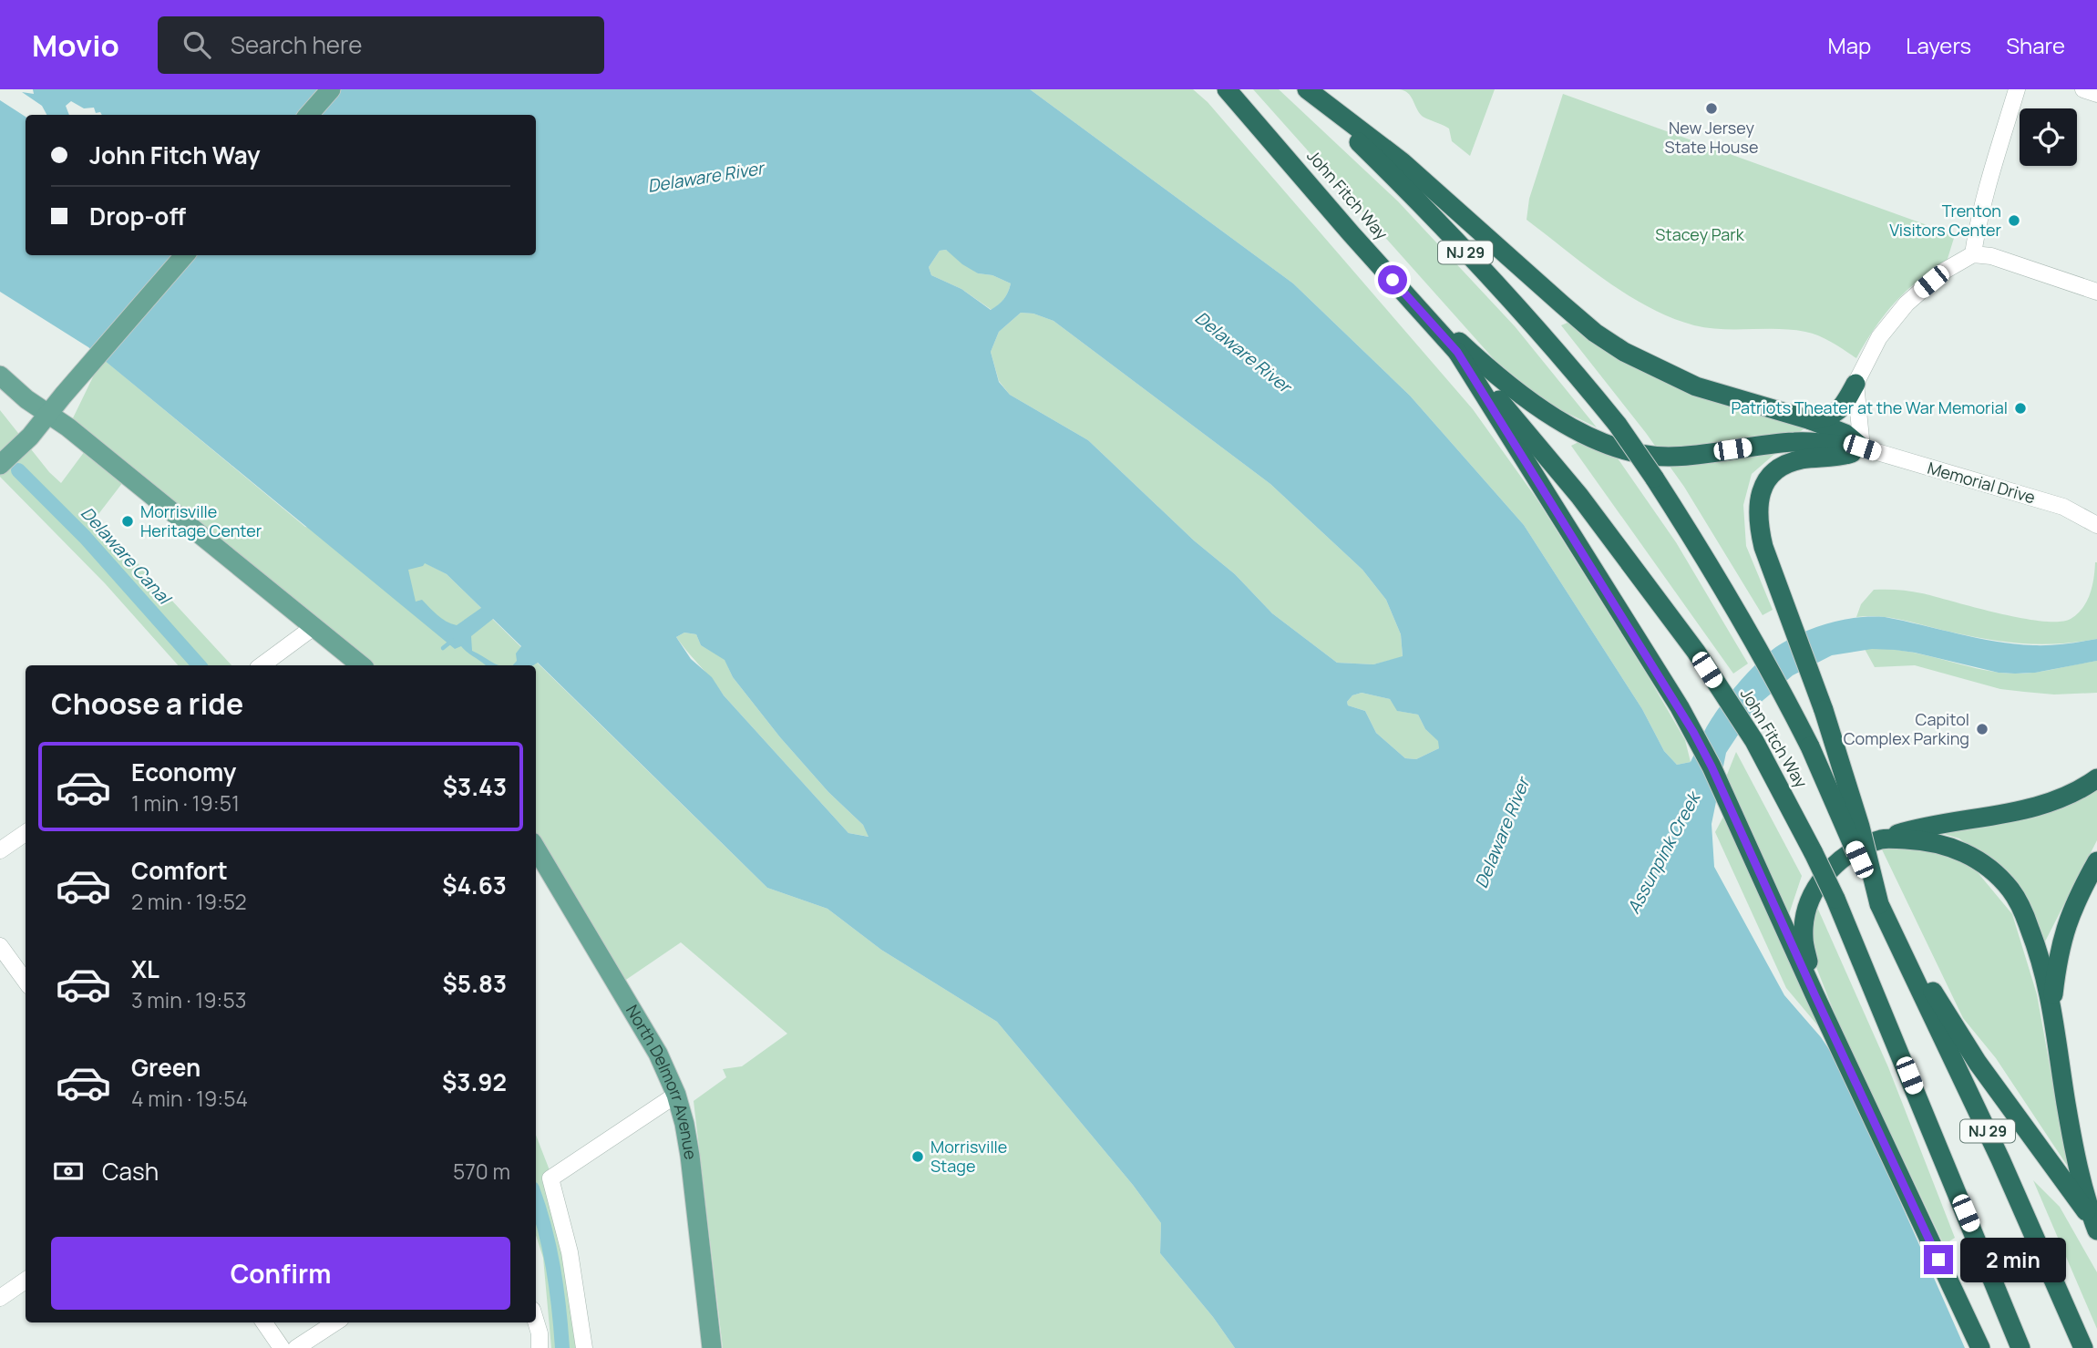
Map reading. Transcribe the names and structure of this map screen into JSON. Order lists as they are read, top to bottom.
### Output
{
  "streets": {
    "highway": ["John Fitch Way", "NJ 29"],
    "main road": ["North Delmorr Avenue"],
    "street": ["Memorial Drive"]
  },
  "crossings": [
    ["John Fitch Way", "NJ 29"]
  ],
  "water": ["Delaware River", "Delaware Canal", "Assunpink Creek"],
  "parks": ["Stacey Park"],
  "places": [
    "New Jersey State House",
    "Trenton Visitors Center",
    "Patriots Theater at the War Memorial",
    "Morrisville Heritage Center",
    "Capitol Complex Parking",
    "Morrisville Stage"
  ],
  "page": {
    "header": "Movio",
    "search": "Search here",
    "nav": ["Map", "Layers", "Share"],
    "banner": ["John Fitch Way", "Drop-off"],
    "heading": "Choose a ride",
    "list": [
      {
        "name": "Economy",
        "note": "1 min · 19:51",
        "value": "$3.43"
      },
      {
        "name": "Comfort",
        "note": "2 min · 19:52",
        "value": "$4.63"
      },
      {
        "name": "XL",
        "note": "3 min · 19:53",
        "value": "$5.83"
      },
      {
        "name": "Green",
        "note": "4 min · 19:54",
        "value": "$3.92"
      }
    ],
    "pay": ["Cash", "570 m"],
    "buttons": "Confirm",
    "bubble": "2 min"
  }
}
